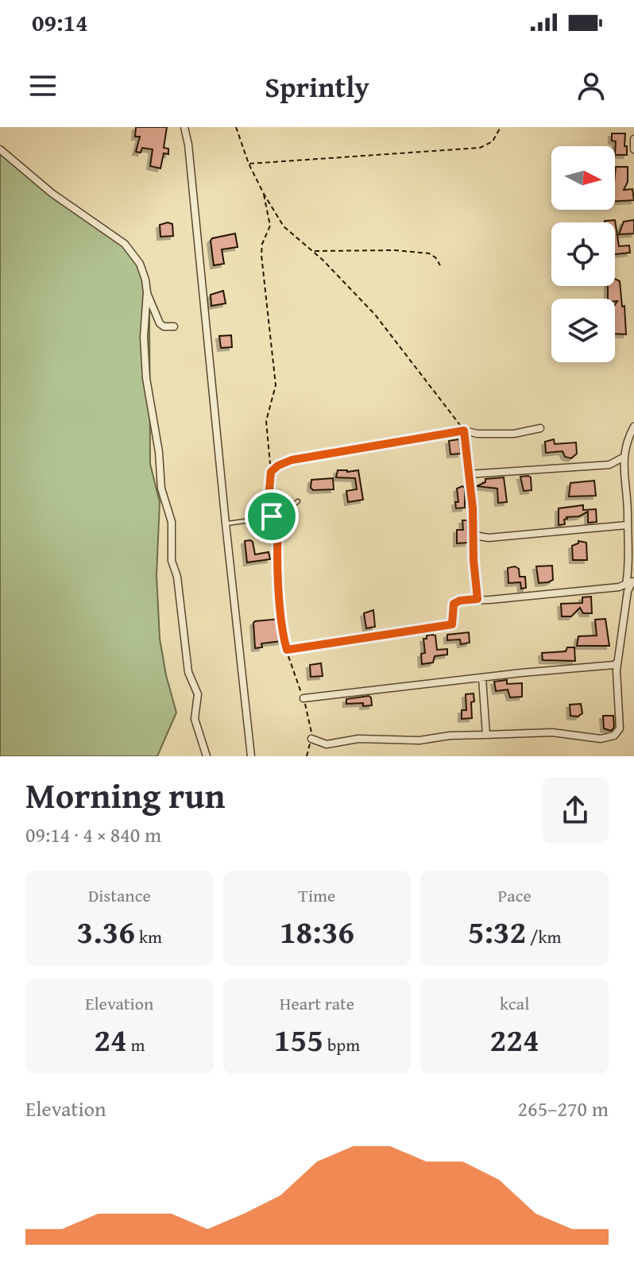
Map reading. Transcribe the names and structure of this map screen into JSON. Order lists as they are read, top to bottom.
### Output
{
  "north": "right",
  "page": {
    "status": "09:14",
    "header": "Sprintly",
    "heading": ["Morning run", "09:14 · 4 × 840 m"],
    "stats": [
      ["Distance", "3.36 km"],
      ["Time", "18:36"],
      ["Pace", "5:32 /km"],
      ["Elevation", "24 m"],
      ["Heart rate", "155 bpm"],
      ["kcal", "224"]
    ],
    "chart": ["Elevation", "265–270 m"]
  }
}
